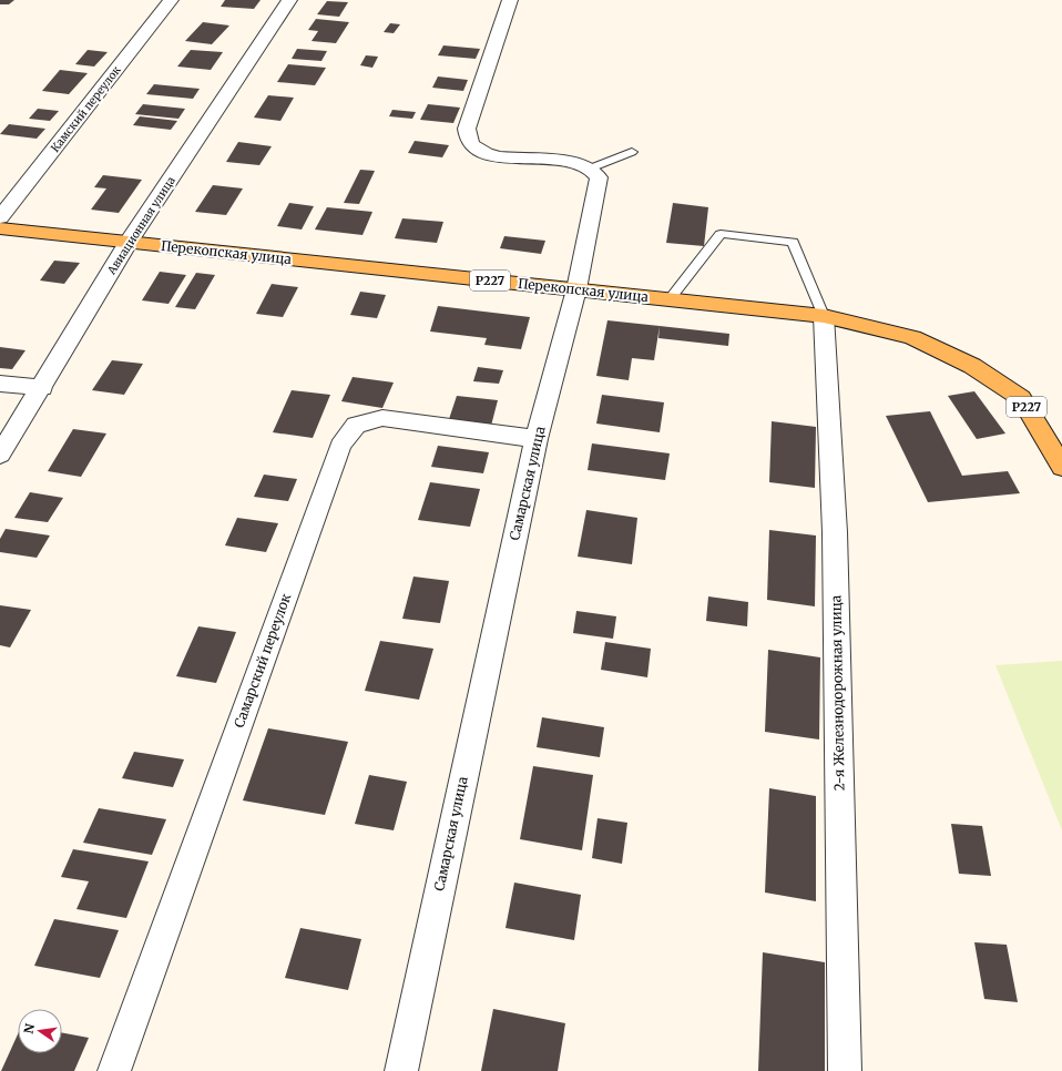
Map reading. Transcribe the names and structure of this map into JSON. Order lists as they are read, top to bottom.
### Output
{
  "streets": {
    "main road": ["Перекопская улица", "Р227"],
    "street": [
      "Камский переулок",
      "Авиационная улица",
      "Самарская улица",
      "Самарский переулок",
      "2-я Железнодорожная улица"
    ]
  },
  "crossings": [
    ["Авиационная улица", "Перекопская улица"],
    ["Перекопская улица", "Самарская улица"],
    ["Перекопская улица", "2-я Железнодорожная улица"],
    ["Самарская улица", "Самарский переулок"]
  ],
  "north": "left"
}
